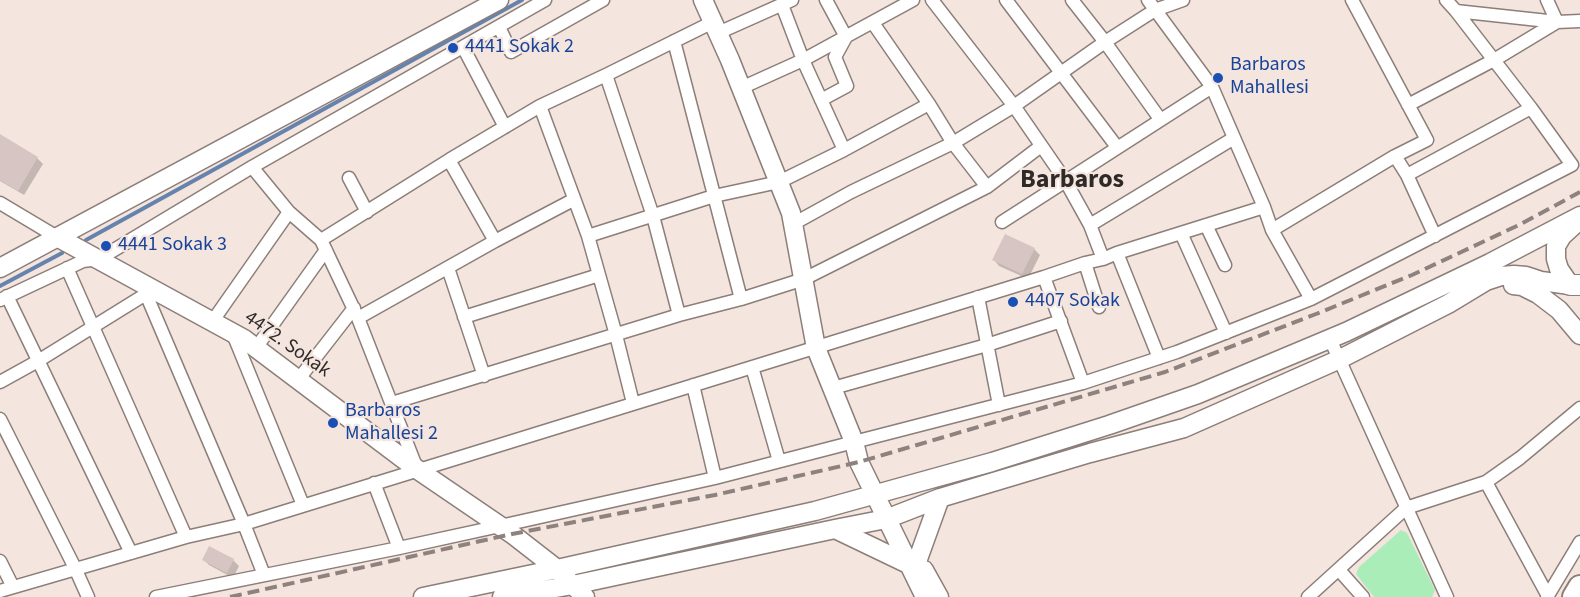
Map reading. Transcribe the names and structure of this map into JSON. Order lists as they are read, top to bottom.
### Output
{
  "streets": {
    "street": ["4472. Sokak"]
  },
  "districts": ["Barbaros"],
  "places": [
    "4441 Sokak 2",
    "Barbaros Mahallesi",
    "4441 Sokak 3",
    "4407 Sokak",
    "Barbaros Mahallesi 2"
  ]
}
